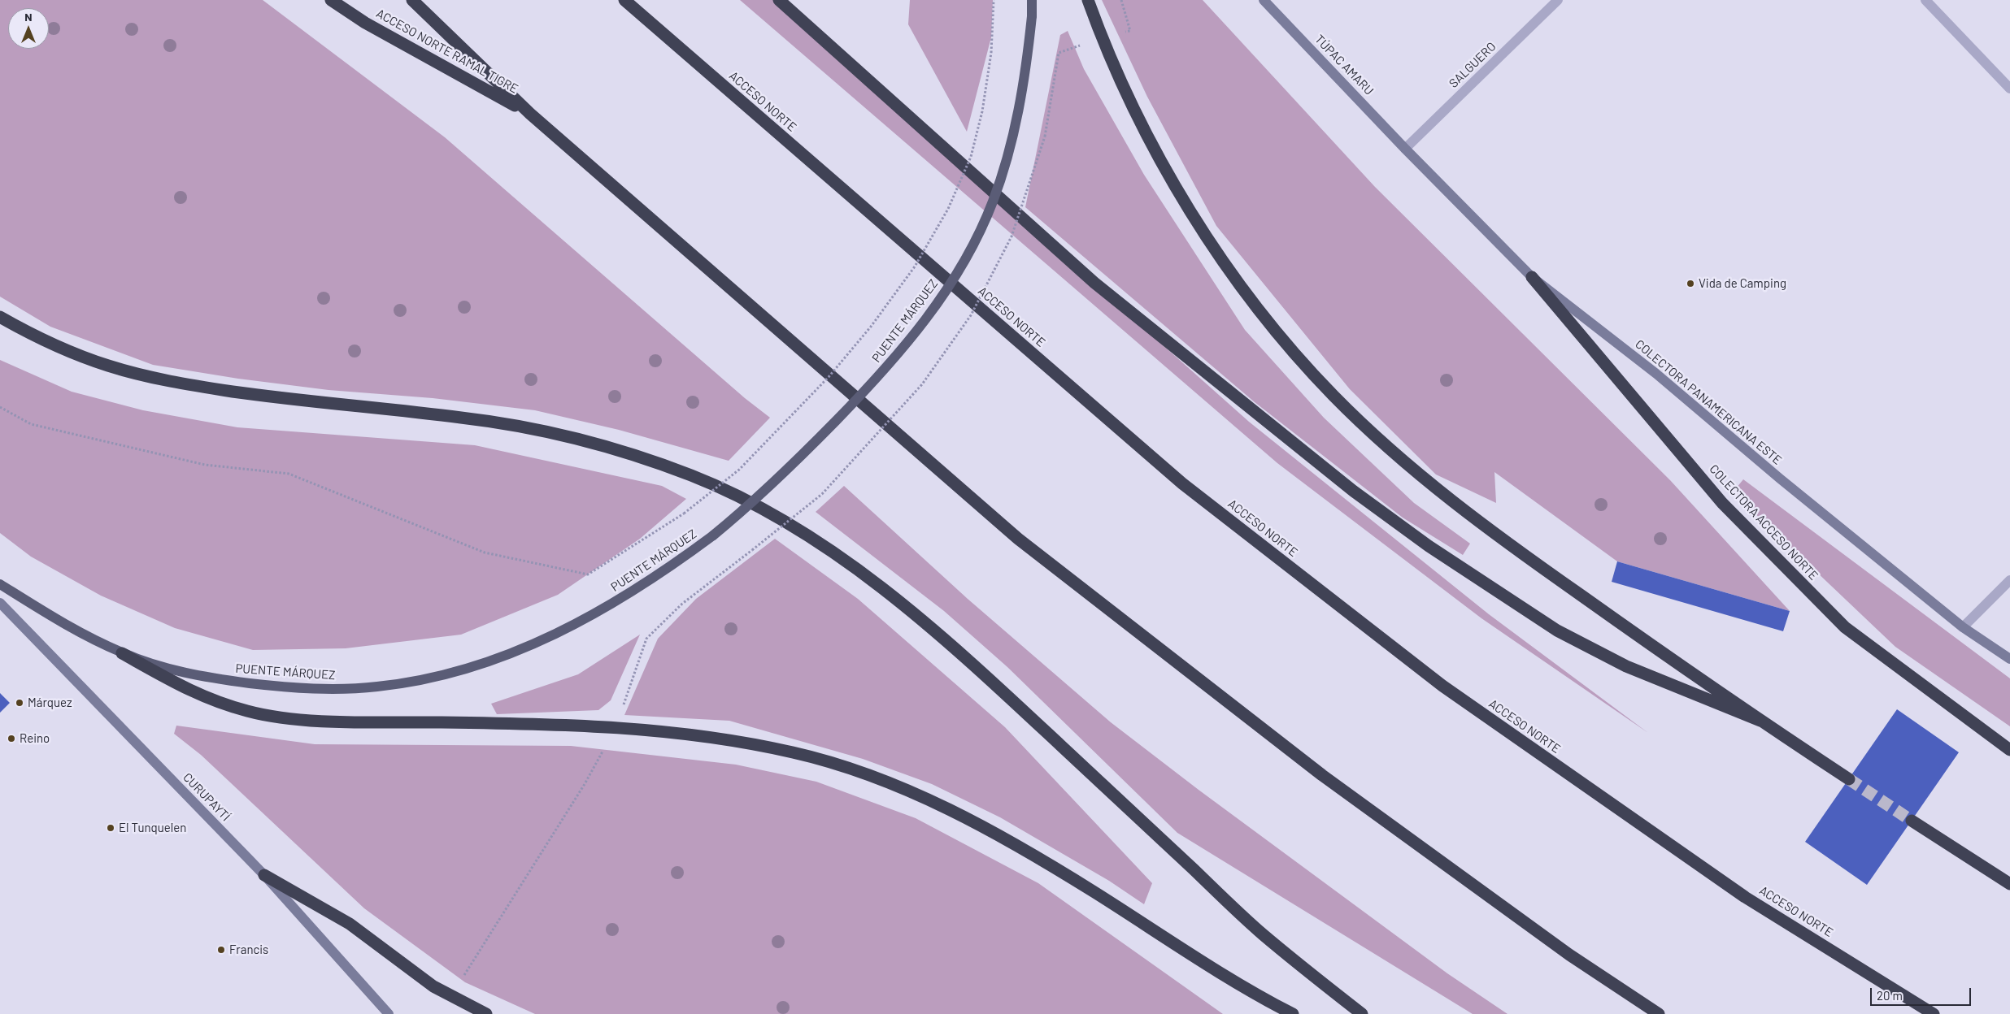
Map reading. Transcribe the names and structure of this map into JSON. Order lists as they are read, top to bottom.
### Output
{
  "streets": {
    "highway": ["ACCESO NORTE RAMAL TIGRE", "ACCESO NORTE", "COLECTORA ACCESO NORTE"],
    "main road": ["PUENTE MÁRQUEZ"],
    "street": [
      "TÚPAC AMARU",
      "SALGUERO",
      "COLECTORA PANAMERICANA ESTE",
      "CURUPAYTÍ"
    ]
  },
  "crossings": [
    ["TÚPAC AMARU", "SALGUERO"],
    ["TÚPAC AMARU", "COLECTORA PANAMERICANA ESTE"],
    ["SALGUERO", "COLECTORA PANAMERICANA ESTE"],
    ["COLECTORA PANAMERICANA ESTE", "COLECTORA ACCESO NORTE"]
  ],
  "places": [
    "Vida de Camping",
    "Márquez",
    "Reino",
    "El Tunquelen",
    "Francis"
  ],
  "scale_bar": "20 m",
  "north": "top"
}
